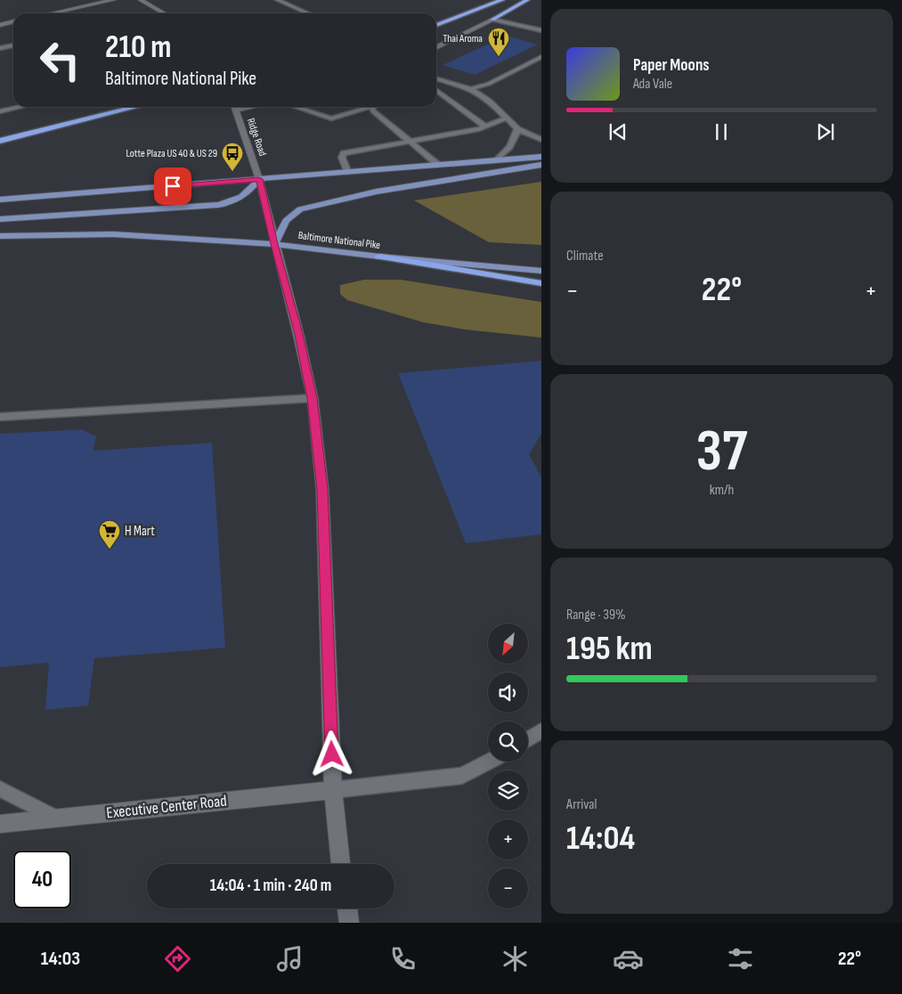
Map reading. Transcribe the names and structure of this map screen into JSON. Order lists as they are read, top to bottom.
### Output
{
  "streets": {
    "main road": ["Baltimore National Pike"],
    "street": ["Ridge Road", "Executive Center Road"]
  },
  "crossings": [
    ["Ridge Road", "Baltimore National Pike"],
    ["Ridge Road", "Executive Center Road"]
  ],
  "places": {
    "restaurant": ["Thai Aroma"],
    "bus stop": ["Lotte Plaza US 40 & US 29"],
    "supermarket": ["H Mart"]
  },
  "north": "bottom left",
  "page": {
    "turn": ["210 m", "Baltimore National Pike"],
    "song": ["Paper Moons", "Ada Vale"],
    "tile": [
      "Climate",
      ["37", "km/h"],
      ["Range · 39%", "195 km"],
      ["Arrival", "14:04"]
    ],
    "heat": ["−", "22°", "+"],
    "map_buttons": ["+", "−"],
    "limit": "40",
    "trip": "14:04 · 1 min · 240 m",
    "tabs": ["14:03", "22°"]
  }
}
